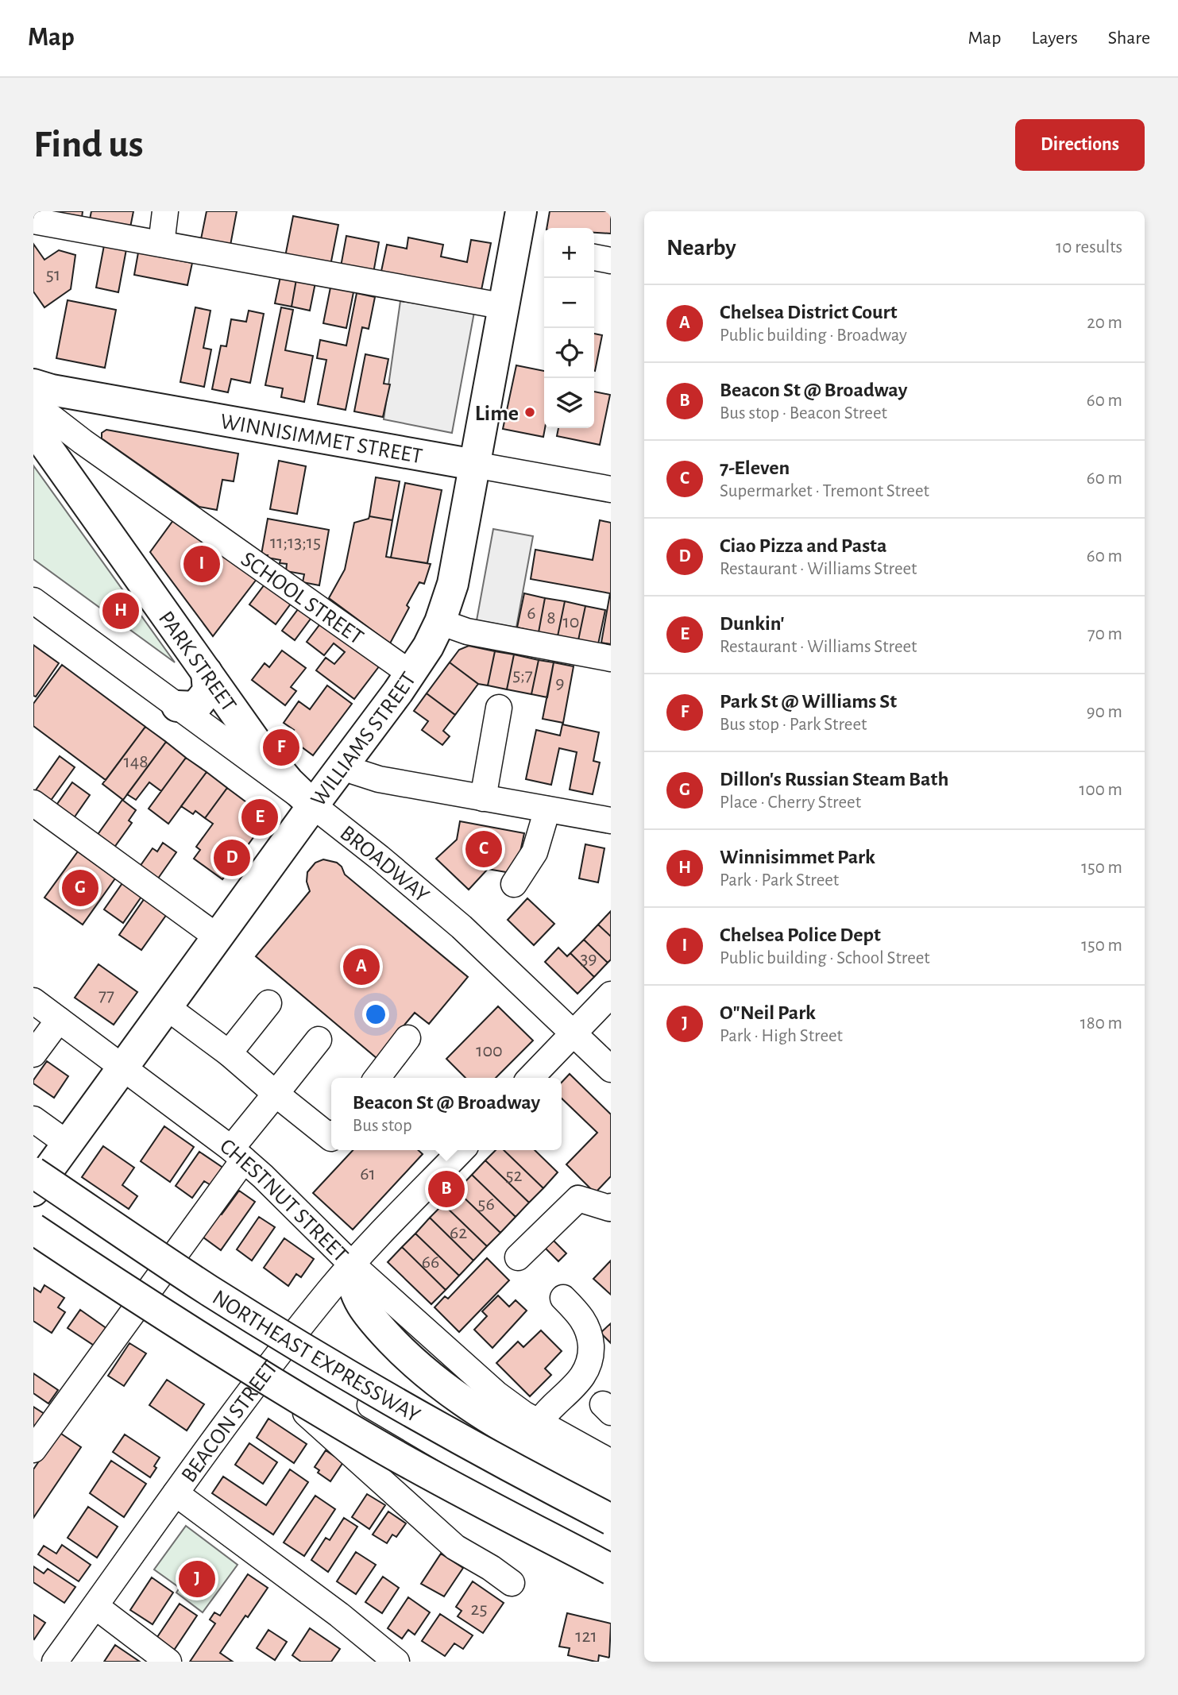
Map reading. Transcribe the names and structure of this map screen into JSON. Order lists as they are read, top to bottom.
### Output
{
  "streets": {
    "main road": [
      "WINNISIMMET STREET",
      "PARK STREET",
      "WILLIAMS STREET",
      "NORTHEAST EXPRESSWAY"
    ],
    "street": [
      "SCHOOL STREET",
      "BROADWAY",
      "CHESTNUT STREET",
      "BEACON STREET"
    ]
  },
  "crossings": [
    ["WINNISIMMET STREET", "WILLIAMS STREET"],
    ["SCHOOL STREET", "WILLIAMS STREET"],
    ["PARK STREET", "WILLIAMS STREET"],
    ["PARK STREET", "BROADWAY"],
    ["WILLIAMS STREET", "BROADWAY"],
    ["WILLIAMS STREET", "CHESTNUT STREET"],
    ["CHESTNUT STREET", "BEACON STREET"]
  ],
  "places": ["Lime"],
  "house_numbers": [
    "51",
    "11;13;15",
    "6",
    "8",
    "10",
    "5;7",
    "9",
    "148",
    "39",
    "77",
    "100",
    "61",
    "52",
    "56",
    "62",
    "66",
    "25",
    "121"
  ],
  "page": {
    "header": "Map",
    "nav": ["Map", "Layers", "Share"],
    "buttons": "Directions",
    "title": "Find us",
    "heading": ["Nearby", "10 results"],
    "map_buttons": ["+", "−"],
    "list": [
      {
        "mark": "A",
        "name": "Chelsea District Court",
        "note": "Public building · Broadway",
        "value": "20 m"
      },
      {
        "mark": "B",
        "name": "Beacon St @ Broadway",
        "note": "Bus stop · Beacon Street",
        "value": "60 m"
      },
      {
        "mark": "C",
        "name": "7-Eleven",
        "note": "Supermarket · Tremont Street",
        "value": "60 m"
      },
      {
        "mark": "D",
        "name": "Ciao Pizza and Pasta",
        "note": "Restaurant · Williams Street",
        "value": "60 m"
      },
      {
        "mark": "E",
        "name": "Dunkin'",
        "note": "Restaurant · Williams Street",
        "value": "70 m"
      },
      {
        "mark": "F",
        "name": "Park St @ Williams St",
        "note": "Bus stop · Park Street",
        "value": "90 m"
      },
      {
        "mark": "G",
        "name": "Dillon's Russian Steam Bath",
        "note": "Place · Cherry Street",
        "value": "100 m"
      },
      {
        "mark": "H",
        "name": "Winnisimmet Park",
        "note": "Park · Park Street",
        "value": "150 m"
      },
      {
        "mark": "I",
        "name": "Chelsea Police Dept",
        "note": "Public building · School Street",
        "value": "150 m"
      },
      {
        "mark": "J",
        "name": "O\"Neil Park",
        "note": "Park · High Street",
        "value": "180 m"
      }
    ],
    "pins": [
      "I",
      "H",
      "F",
      "E",
      "C",
      "D",
      "G",
      "A",
      "B",
      "J"
    ],
    "popup": ["Beacon St @ Broadway", "Bus stop"]
  }
}
